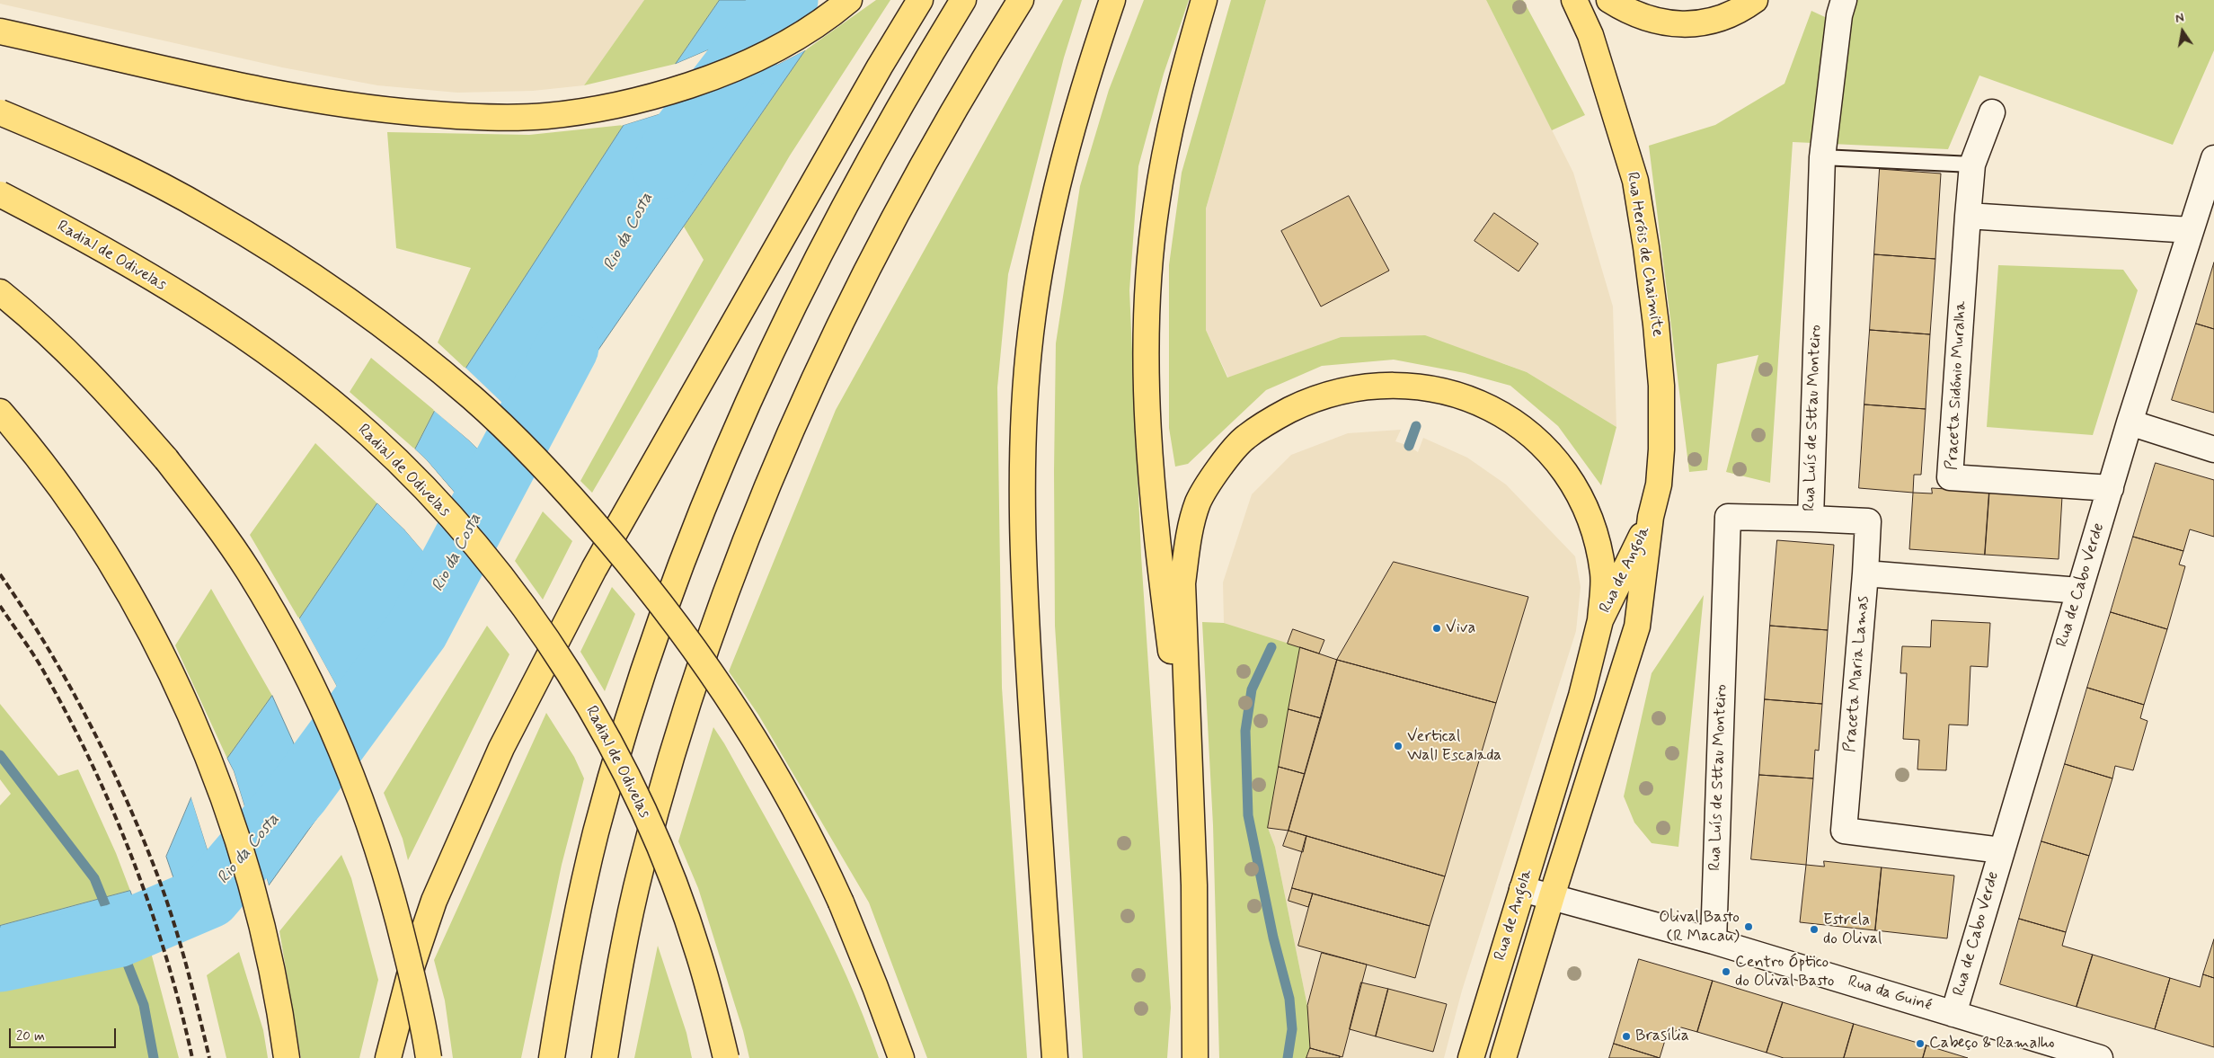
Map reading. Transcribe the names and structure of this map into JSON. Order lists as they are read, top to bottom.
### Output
{
  "streets": {
    "main road": ["Rua Heróis de Chaimite", "Radial de Odivelas", "Rua de Angola"],
    "street": [
      "Praceta Sidónio Muralha",
      "Rua Luís de Sttau Monteiro",
      "Rua de Cabo Verde",
      "Praceta Maria Lamas",
      "Rua da Guiné"
    ]
  },
  "crossings": [
    ["Rua Heróis de Chaimite", "Rua de Angola"],
    ["Praceta Sidónio Muralha", "Rua de Cabo Verde"],
    ["Rua Luís de Sttau Monteiro", "Rua da Guiné"],
    ["Rua de Angola", "Rua da Guiné"],
    ["Rua de Cabo Verde", "Praceta Maria Lamas"],
    ["Rua de Cabo Verde", "Rua da Guiné"]
  ],
  "water": ["Rio da Costa"],
  "places": [
    "Viva",
    "Vertical Wall Escalada",
    "Olival Basto (R Macau)",
    "Estrela do Olival",
    "Centro Óptico do Olival Basto",
    "Brasília",
    "Cabeço & Ramalho"
  ],
  "scale_bar": "20 m",
  "north": "top"
}
